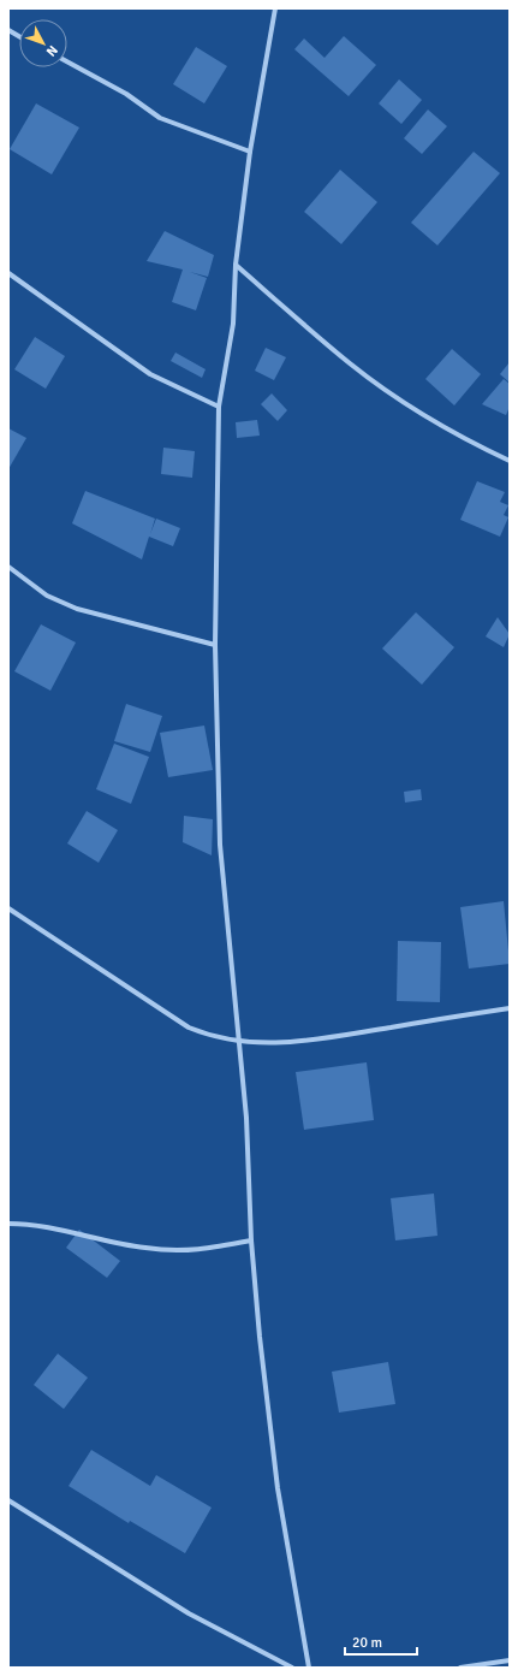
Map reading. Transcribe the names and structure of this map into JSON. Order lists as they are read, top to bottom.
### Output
{
  "scale_bar": "20 m",
  "north": "bottom right"
}
